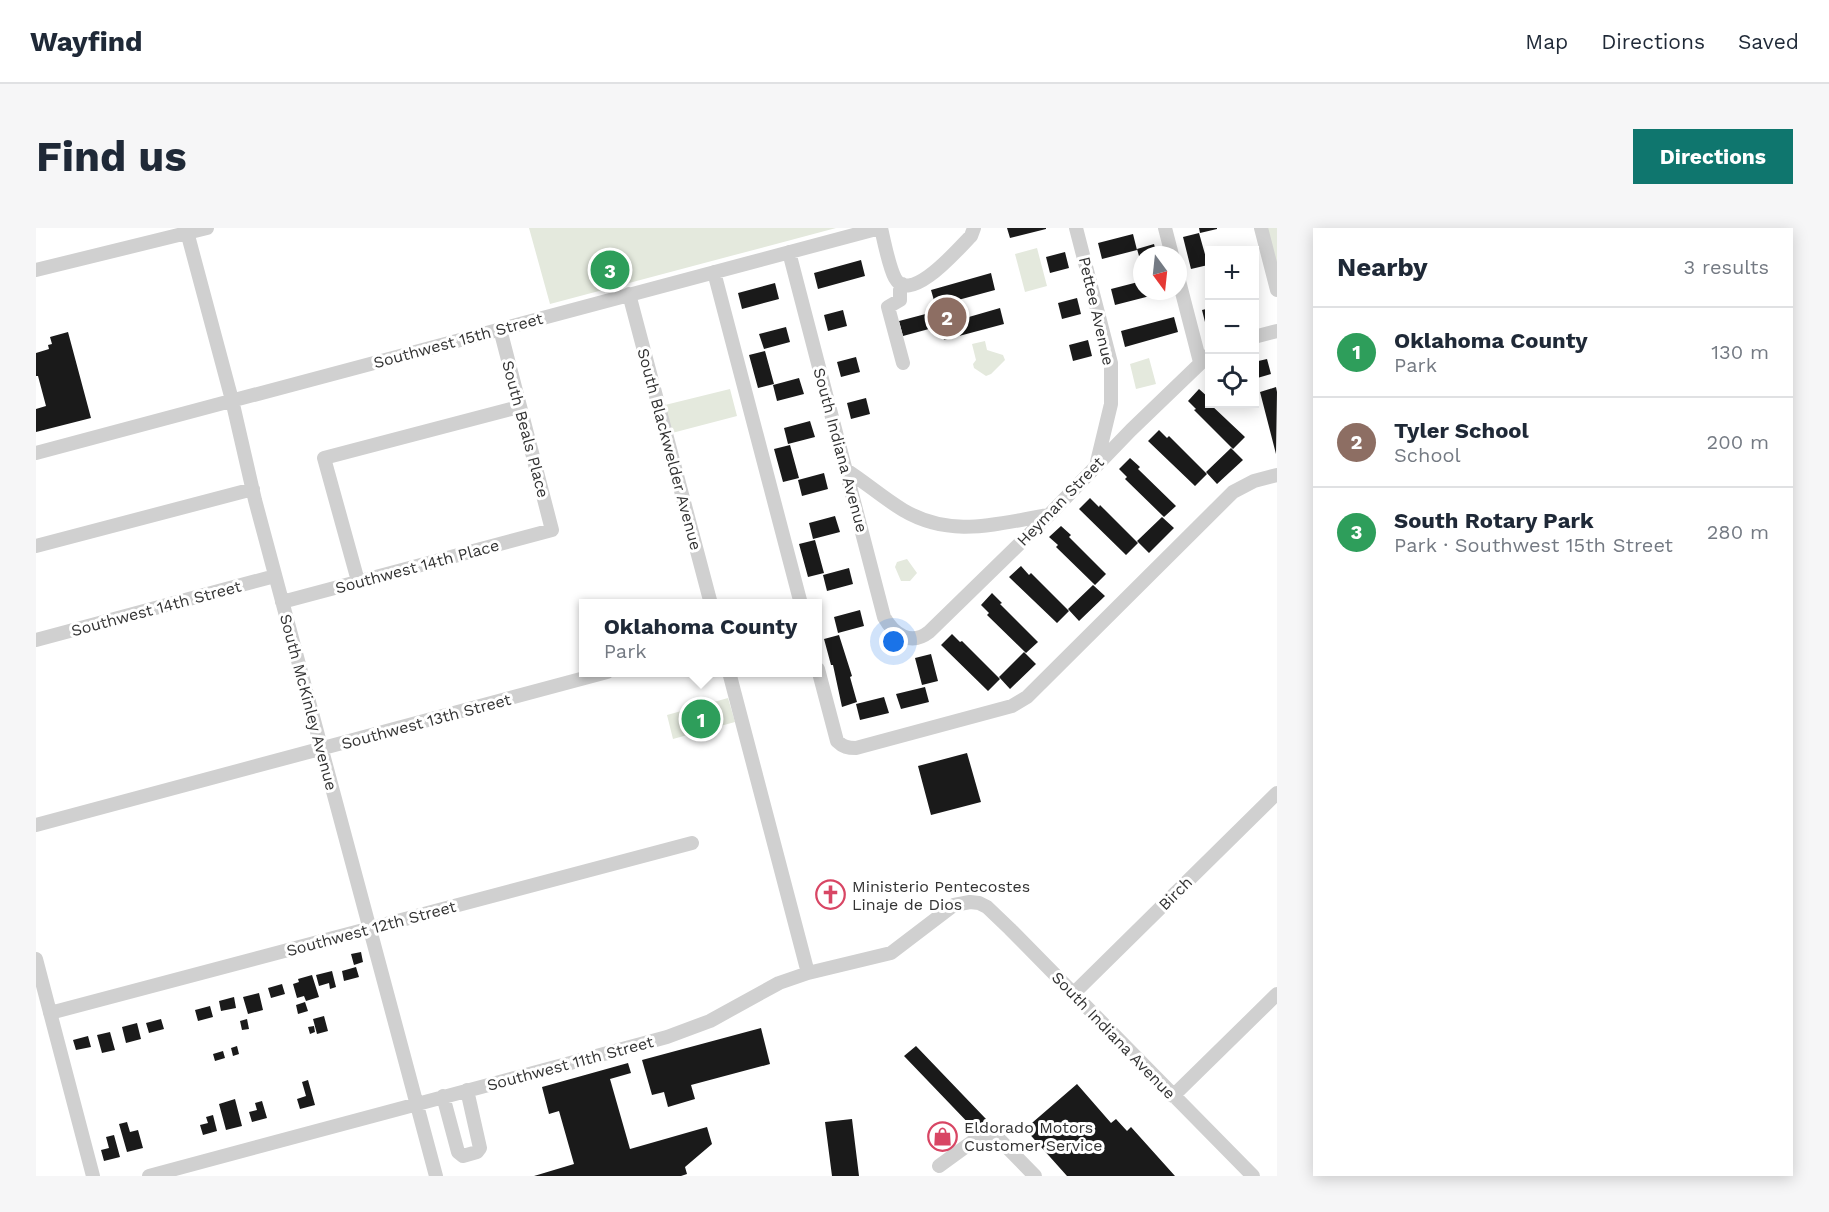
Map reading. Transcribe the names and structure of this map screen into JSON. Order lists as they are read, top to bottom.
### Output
{
  "streets": {
    "street": [
      "Pettee Avenue",
      "Southwest 15th Street",
      "South Beals Place",
      "South Blackwelder Avenue",
      "South Indiana Avenue",
      "Heyman Street",
      "Southwest 14th Place",
      "Southwest 14th Street",
      "South McKinley Avenue",
      "Southwest 13th Street",
      "Birch",
      "Southwest 12th Street",
      "Southwest 11th Street"
    ]
  },
  "crossings": [
    ["Pettee Avenue", "Heyman Street"],
    ["Southwest 15th Street", "South Beals Place"],
    ["Southwest 15th Street", "South Blackwelder Avenue"],
    ["Southwest 15th Street", "South Indiana Avenue"],
    ["Southwest 15th Street", "South McKinley Avenue"],
    ["South Beals Place", "Southwest 14th Place"],
    ["South Indiana Avenue", "Heyman Street"],
    ["South Indiana Avenue", "Birch"],
    ["South Indiana Avenue", "Southwest 11th Street"],
    ["Southwest 14th Place", "South McKinley Avenue"],
    ["Southwest 14th Street", "South McKinley Avenue"],
    ["South McKinley Avenue", "Southwest 13th Street"],
    ["South McKinley Avenue", "Southwest 12th Street"],
    ["South McKinley Avenue", "Southwest 11th Street"]
  ],
  "places": {
    "church": ["Ministerio Pentecostes Linaje de Dios"],
    "shop": ["Eldorado Motors Customer Service"]
  },
  "north": "bottom",
  "page": {
    "header": "Wayfind",
    "nav": ["Map", "Directions", "Saved"],
    "buttons": "Directions",
    "title": "Find us",
    "heading": ["Nearby", "3 results"],
    "map_buttons": ["+", "−"],
    "pins": ["3", "2", "1"],
    "list": [
      {
        "mark": "1",
        "name": "Oklahoma County",
        "note": "Park",
        "value": "130 m"
      },
      {
        "mark": "2",
        "name": "Tyler School",
        "note": "School",
        "value": "200 m"
      },
      {
        "mark": "3",
        "name": "South Rotary Park",
        "note": "Park · Southwest 15th Street",
        "value": "280 m"
      }
    ],
    "popup": ["Oklahoma County", "Park"]
  }
}
